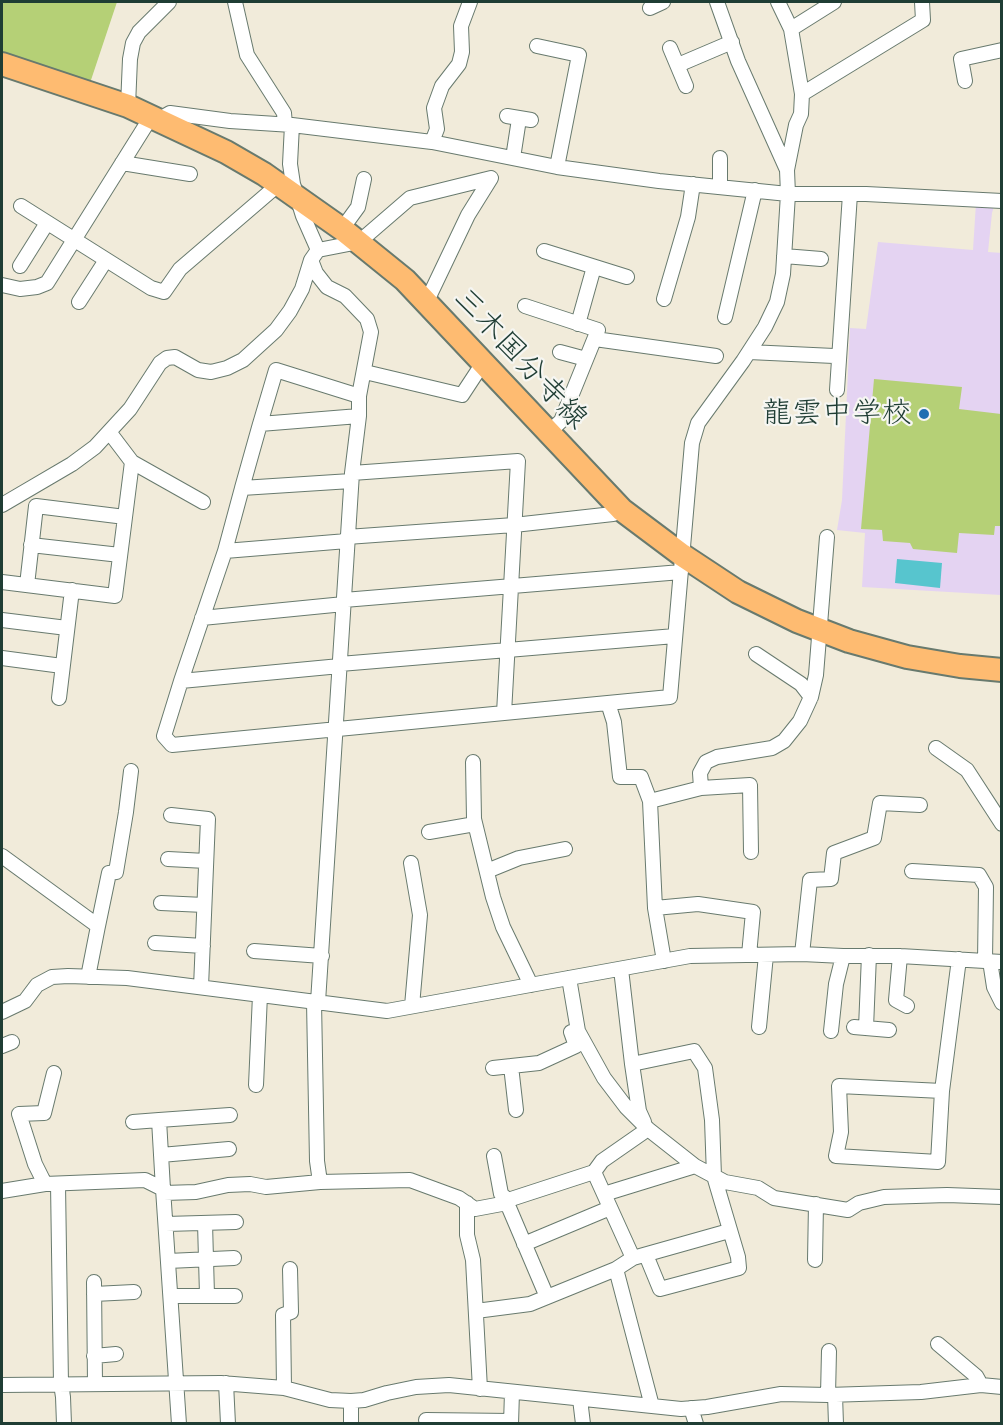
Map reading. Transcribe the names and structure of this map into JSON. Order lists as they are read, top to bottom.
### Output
{
  "streets": {
    "main road": ["三木国分寺線"]
  },
  "places": ["龍雲中学校"]
}
